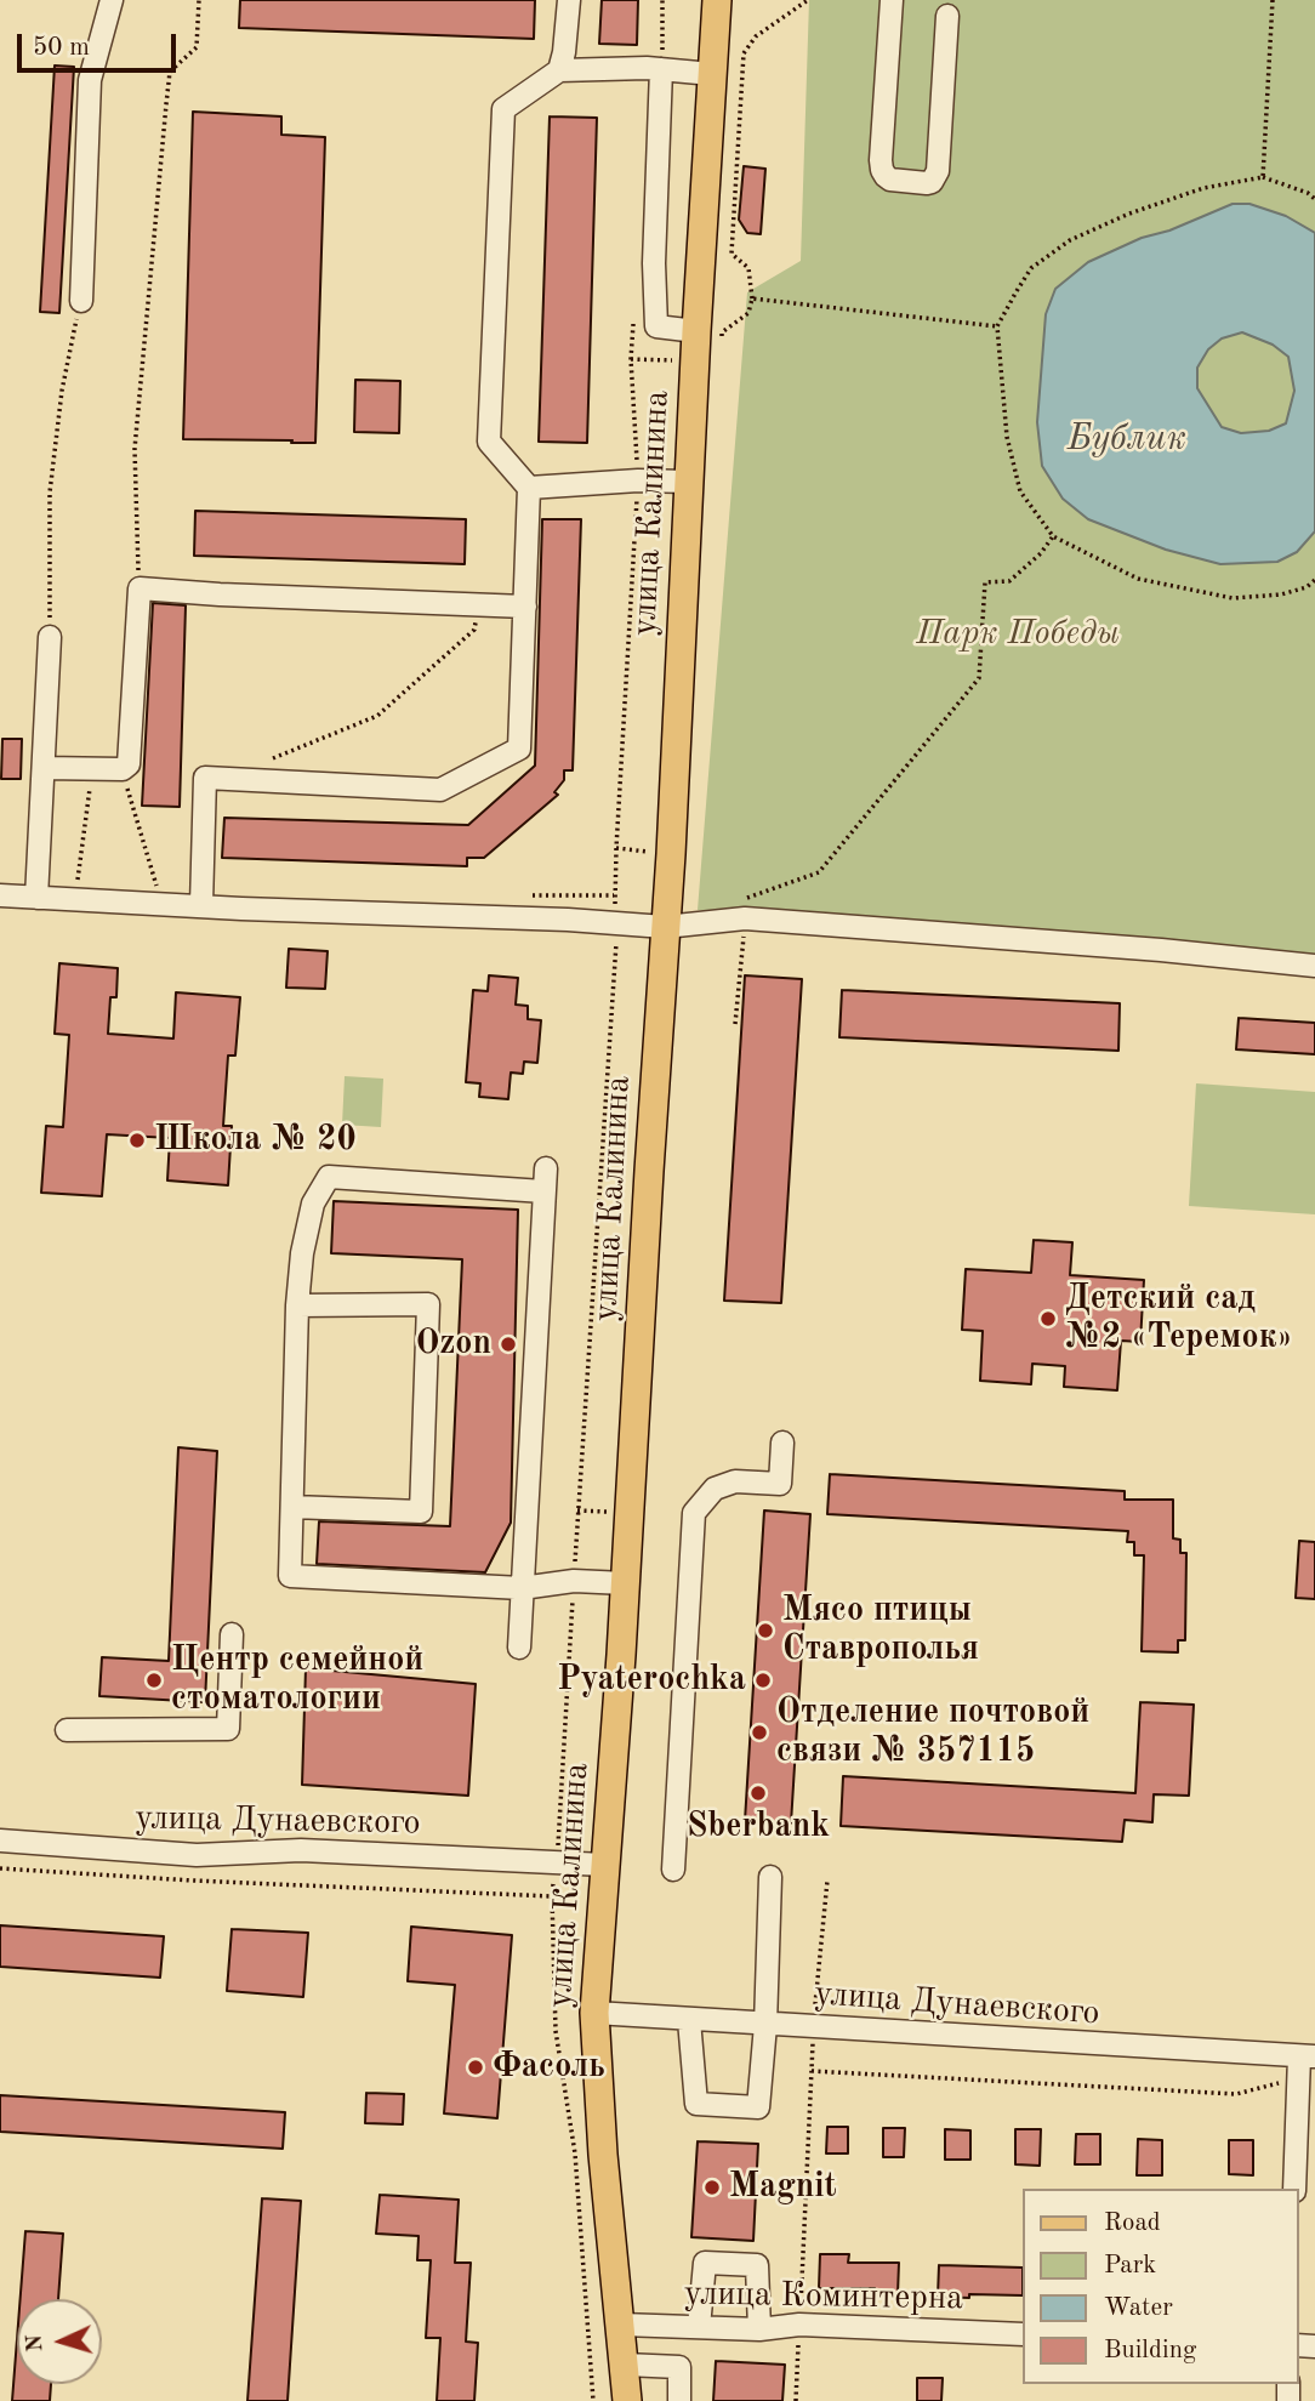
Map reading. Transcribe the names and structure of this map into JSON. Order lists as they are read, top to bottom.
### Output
{
  "streets": {
    "main road": ["улица Калинина"],
    "street": ["улица Дунаевского", "улица Коминтерна"]
  },
  "crossings": [
    ["улица Калинина", "улица Дунаевского"],
    ["улица Калинина", "улица Коминтерна"]
  ],
  "water": ["Бублик"],
  "parks": ["Парк Победы"],
  "places": [
    "Школа № 20",
    "Детский сад №2 «Теремок»",
    "Ozon",
    "Мясо птицы Ставрополья",
    "Центр cемейной cтоматологии",
    "Pyaterochka",
    "Отделение почтовой связи № 357115",
    "Sberbank",
    "Фасоль",
    "Magnit"
  ],
  "legend": [
    "Road",
    "Park",
    "Water",
    "Building"
  ],
  "scale_bar": "50 m",
  "north": "left"
}
